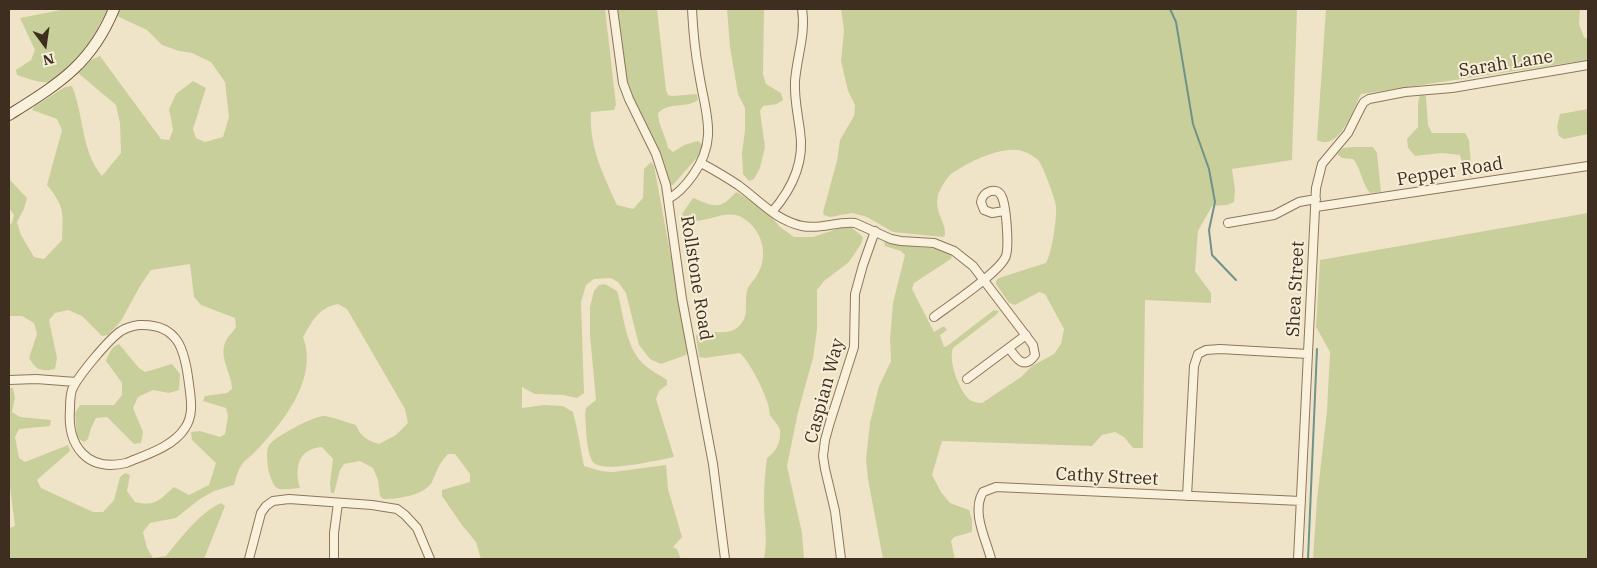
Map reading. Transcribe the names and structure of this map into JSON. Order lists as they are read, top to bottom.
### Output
{
  "streets": {
    "street": [
      "Sarah Lane",
      "Pepper Road",
      "Rollstone Road",
      "Shea Street",
      "Caspian Way",
      "Cathy Street"
    ]
  },
  "crossings": [
    ["Sarah Lane", "Shea Street"],
    ["Pepper Road", "Shea Street"],
    ["Shea Street", "Cathy Street"]
  ],
  "north": "bottom"
}
